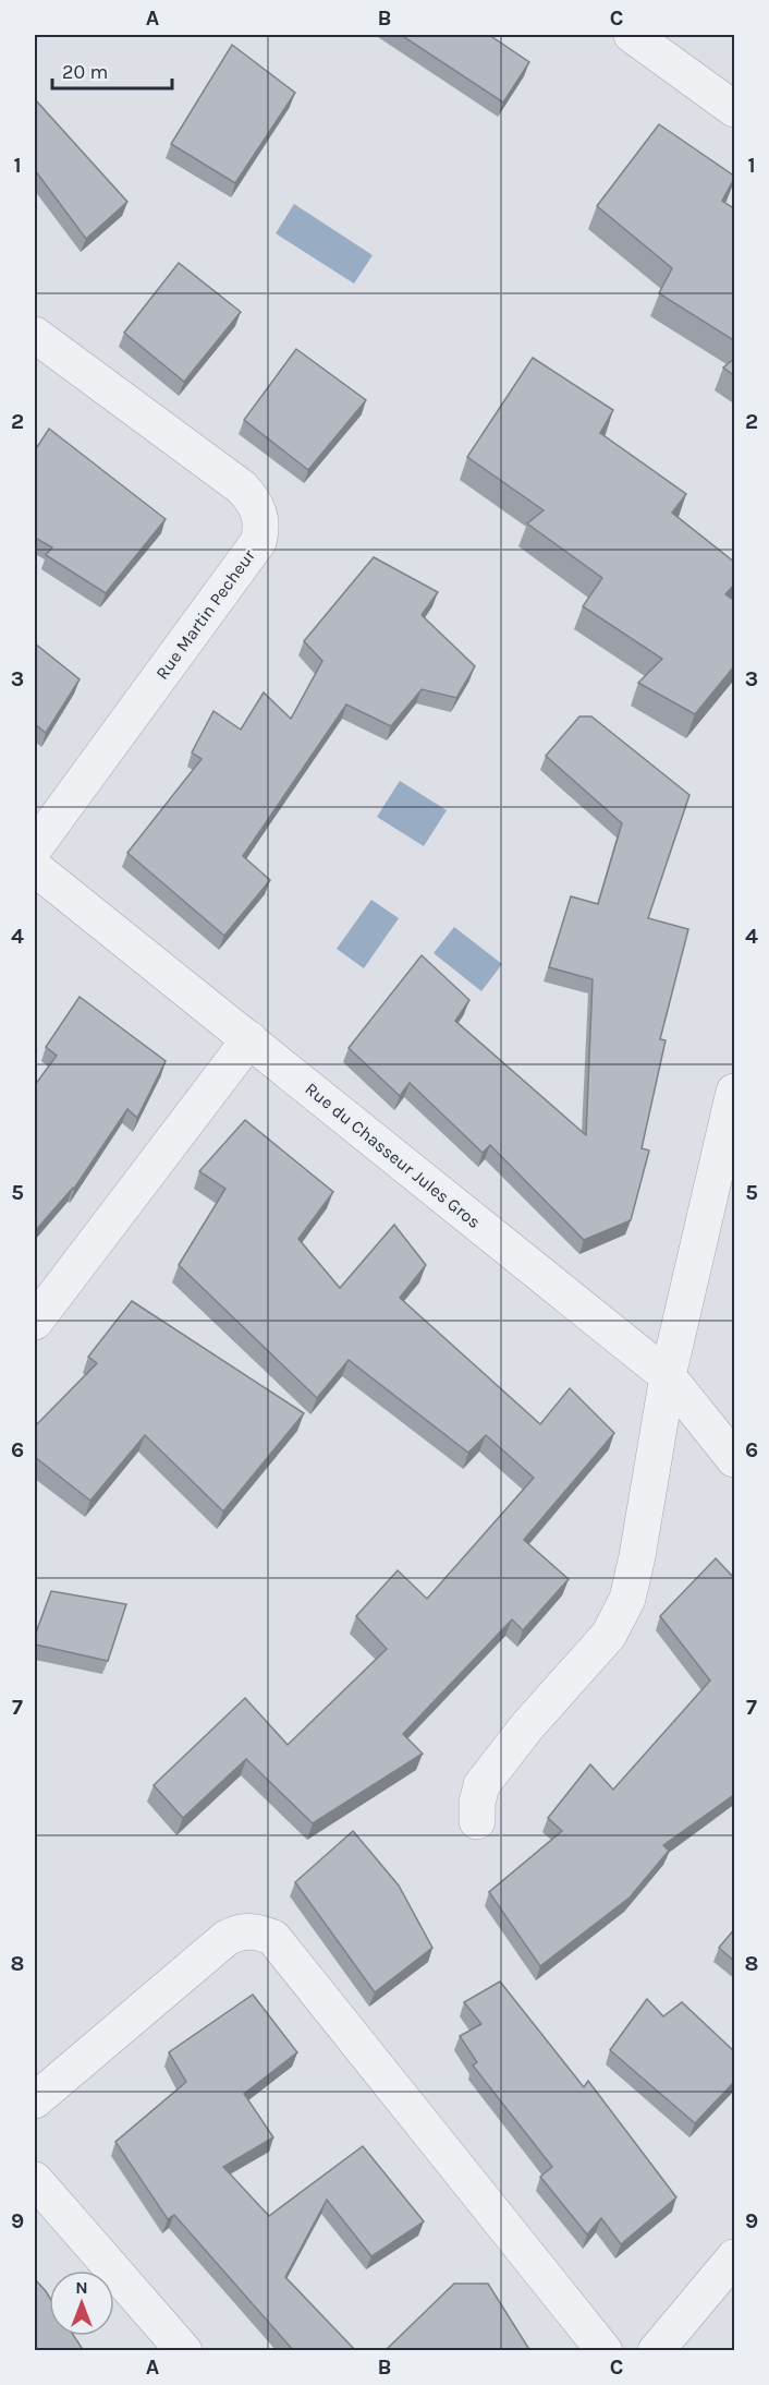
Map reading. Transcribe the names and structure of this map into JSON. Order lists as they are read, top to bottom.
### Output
{
  "streets": {
    "street": ["Rue Martin Pecheur", "Rue du Chasseur Jules Gros"]
  },
  "scale_bar": "20 m",
  "north": "top",
  "grid": {
    "columns": ["A", "B", "C"],
    "rows": [
      "1",
      "2",
      "3",
      "4",
      "5",
      "6",
      "7",
      "8",
      "9"
    ]
  }
}
